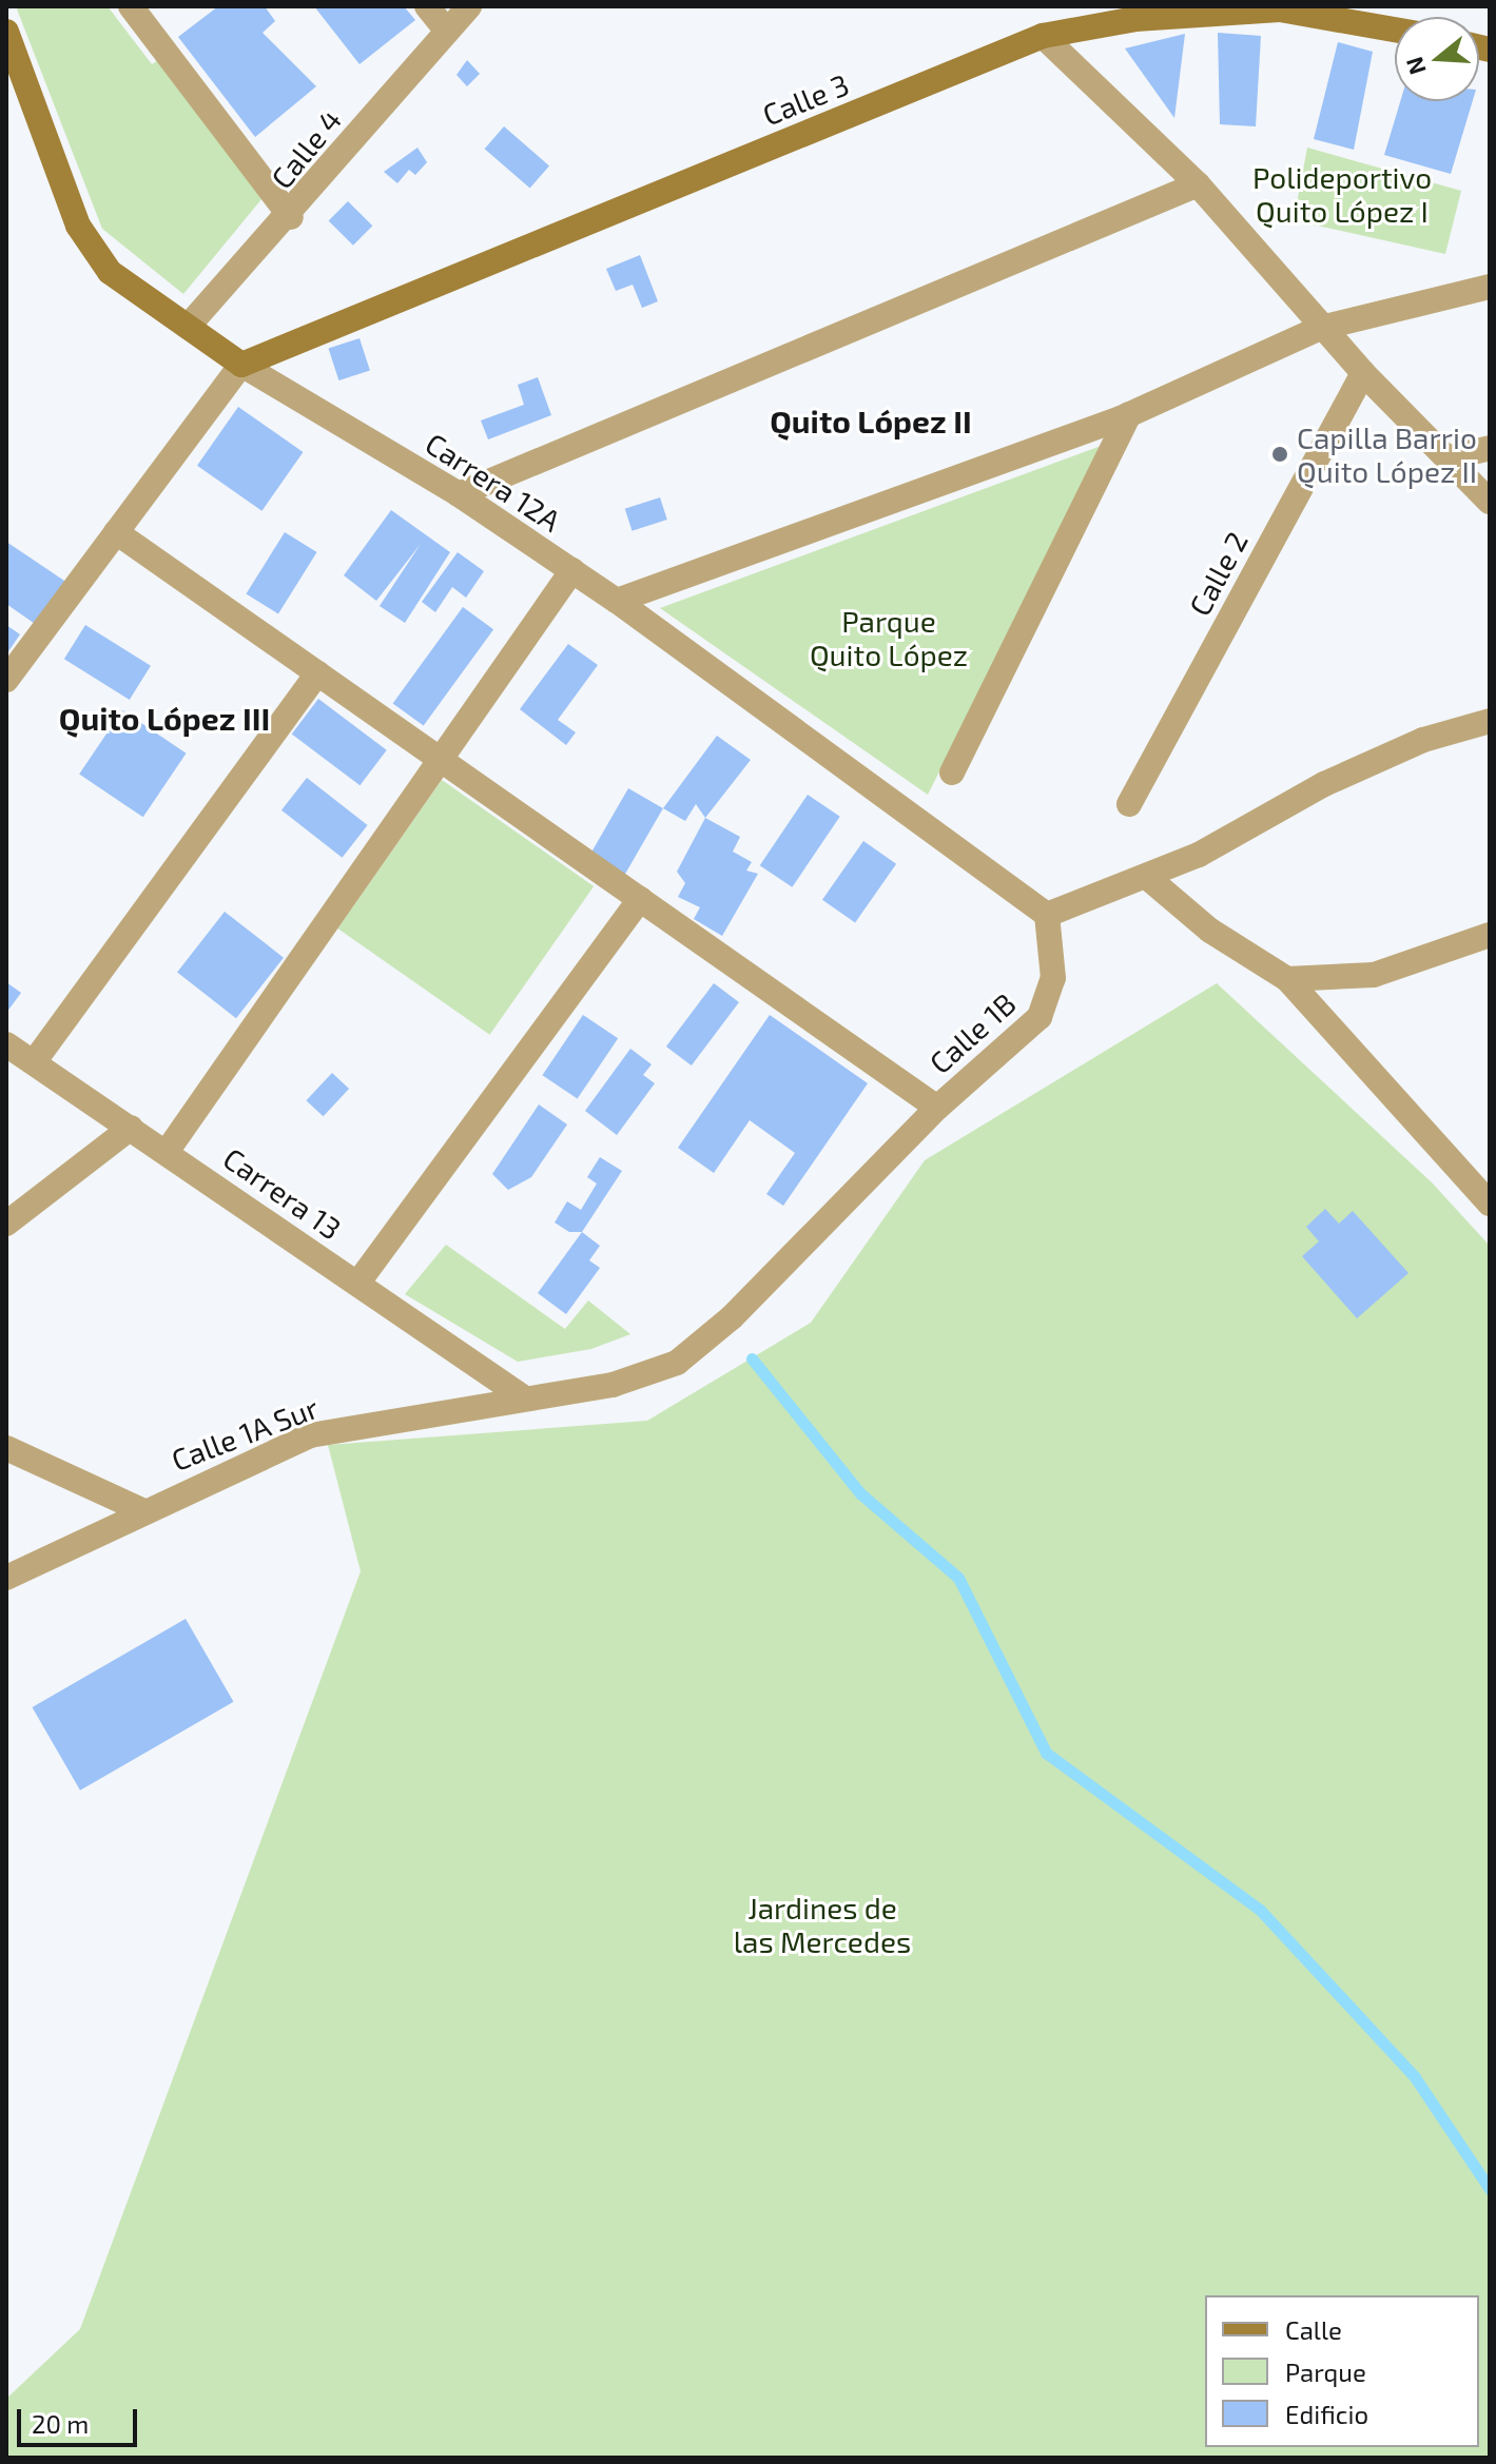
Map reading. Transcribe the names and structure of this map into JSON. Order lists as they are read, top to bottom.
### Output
{
  "streets": {
    "street": [
      "Calle 3",
      "Calle 4",
      "Carrera 12A",
      "Calle 2",
      "Calle 1B",
      "Carrera 13",
      "Calle 1A Sur"
    ]
  },
  "crossings": [
    ["Calle 3", "Carrera 12A"],
    ["Calle 4", "Carrera 12A"],
    ["Carrera 12A", "Calle 1B"],
    ["Calle 1B", "Carrera 13"],
    ["Calle 1B", "Calle 1A Sur"],
    ["Carrera 13", "Calle 1A Sur"]
  ],
  "districts": ["Quito López II", "Quito López III"],
  "parks": ["Polideportivo Quito López I", "Parque Quito López", "Jardines de las Mercedes"],
  "places": ["Capilla Barrio Quito López II"],
  "legend": ["Calle", "Parque", "Edificio"],
  "scale_bar": "20 m",
  "north": "left"
}
